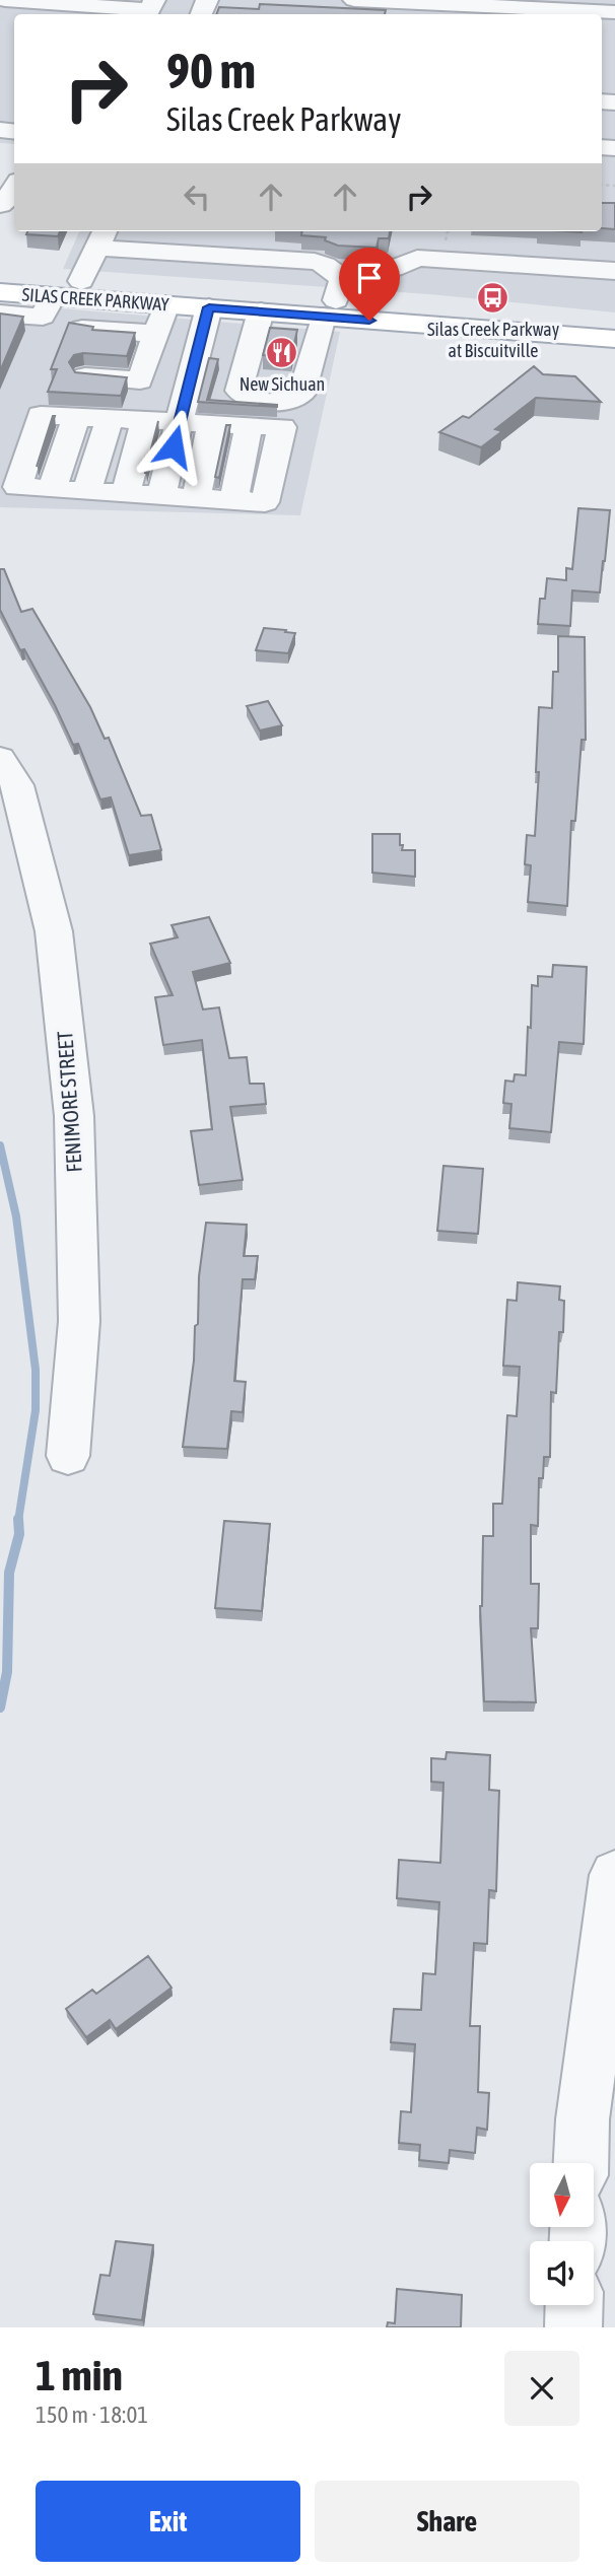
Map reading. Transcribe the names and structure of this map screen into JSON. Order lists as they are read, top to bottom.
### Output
{
  "streets": {
    "main road": ["SILAS CREEK PARKWAY"],
    "street": ["FENIMORE STREET"]
  },
  "places": {
    "bus stop": ["Silas Creek Parkway at Biscuitville"],
    "restaurant": ["New Sichuan"]
  },
  "north": "bottom",
  "page": {
    "turn": ["90 m", "Silas Creek Parkway"],
    "heading": ["1 min", "150 m · 18:01"],
    "buttons": ["Exit", "Share"]
  }
}
